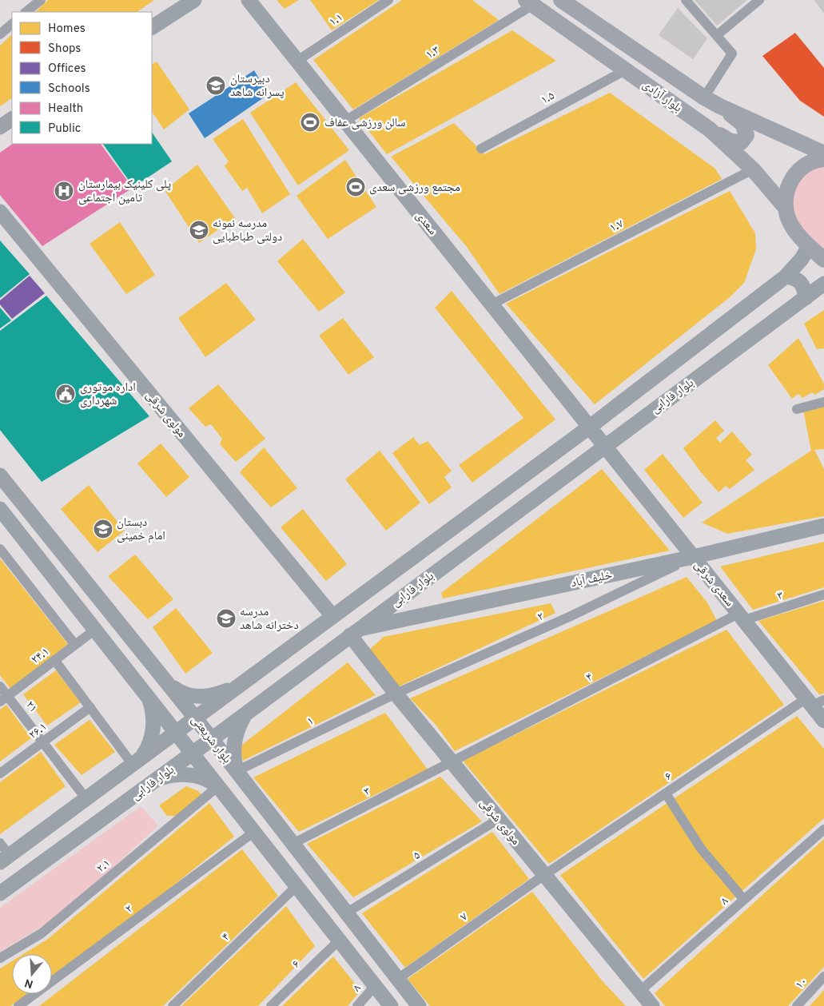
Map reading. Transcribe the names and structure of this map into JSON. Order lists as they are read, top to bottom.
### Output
{
  "streets": {
    "main road": [
      "بلوار آزادی",
      "سعدی",
      "بلوار فارابی",
      "مولوی شرقی",
      "خلیف آباد",
      "سعدی شرقی",
      "بلوار شریعتی"
    ],
    "street": [
      "۱.۱",
      "۱.۳",
      "۱.۵",
      "۱.۷",
      "۳",
      "۲",
      "۲۴.۱",
      "۴",
      "۲۱",
      "۱",
      "۲۶.۱",
      "۶",
      "۵",
      "۲.۱",
      "۸",
      "۷",
      "۱۰"
    ]
  },
  "crossings": [
    ["۱.۱", "سعدی"],
    ["۱.۳", "بلوار آزادی"],
    ["۱.۳", "سعدی"],
    ["بلوار آزادی", "۱.۵"],
    ["بلوار آزادی", "۱.۷"],
    ["سعدی", "۱.۷"],
    ["سعدی", "بلوار فارابی"],
    ["سعدی", "سعدی شرقی"],
    ["بلوار فارابی", "مولوی شرقی"],
    ["بلوار فارابی", "خلیف آباد"],
    ["بلوار فارابی", "سعدی شرقی"],
    ["بلوار فارابی", "۲۱"],
    ["بلوار فارابی", "بلوار شریعتی"],
    ["مولوی شرقی", "خلیف آباد"],
    ["مولوی شرقی", "۳"],
    ["مولوی شرقی", "۲"],
    ["مولوی شرقی", "۴"],
    ["مولوی شرقی", "۱"],
    ["مولوی شرقی", "۶"],
    ["مولوی شرقی", "۵"],
    ["مولوی شرقی", "۸"],
    ["مولوی شرقی", "۷"],
    ["خلیف آباد", "سعدی شرقی"],
    ["خلیف آباد", "۲"],
    ["سعدی شرقی", "۳"],
    ["سعدی شرقی", "۲"],
    ["سعدی شرقی", "۴"],
    ["سعدی شرقی", "۶"],
    ["۳", "۴"],
    ["۳", "بلوار شریعتی"],
    ["۲", "۱"],
    ["۲", "بلوار شریعتی"],
    ["۲۴.۱", "۲۱"],
    ["۲۴.۱", "بلوار شریعتی"],
    ["۴", "بلوار شریعتی"],
    ["۲۱", "۲۶.۱"],
    ["۱", "بلوار شریعتی"],
    ["بلوار شریعتی", "۶"],
    ["بلوار شریعتی", "۵"],
    ["بلوار شریعتی", "۲.۱"],
    ["بلوار شریعتی", "۸"],
    ["بلوار شریعتی", "۷"],
    ["۶", "۷"]
  ],
  "places": {
    "school or university": [
      "دبیرستان پسرانه شاهد",
      "مدرسه نمونه دولتی طباطبایی",
      "دبستان امام خمینی",
      "مدرسه دخترانه شاهد"
    ],
    "sports": ["سالن ورزشی عفاف", "مجتمع ورزشی سعدی"],
    "hospital": ["پلی کلینیک بیمارستان تامین اجتماعی"],
    "public building": ["اداره موتوری شهرداری"]
  },
  "legend": [
    "Homes",
    "Shops",
    "Offices",
    "Schools",
    "Health",
    "Public"
  ],
  "north": "bottom"
}
